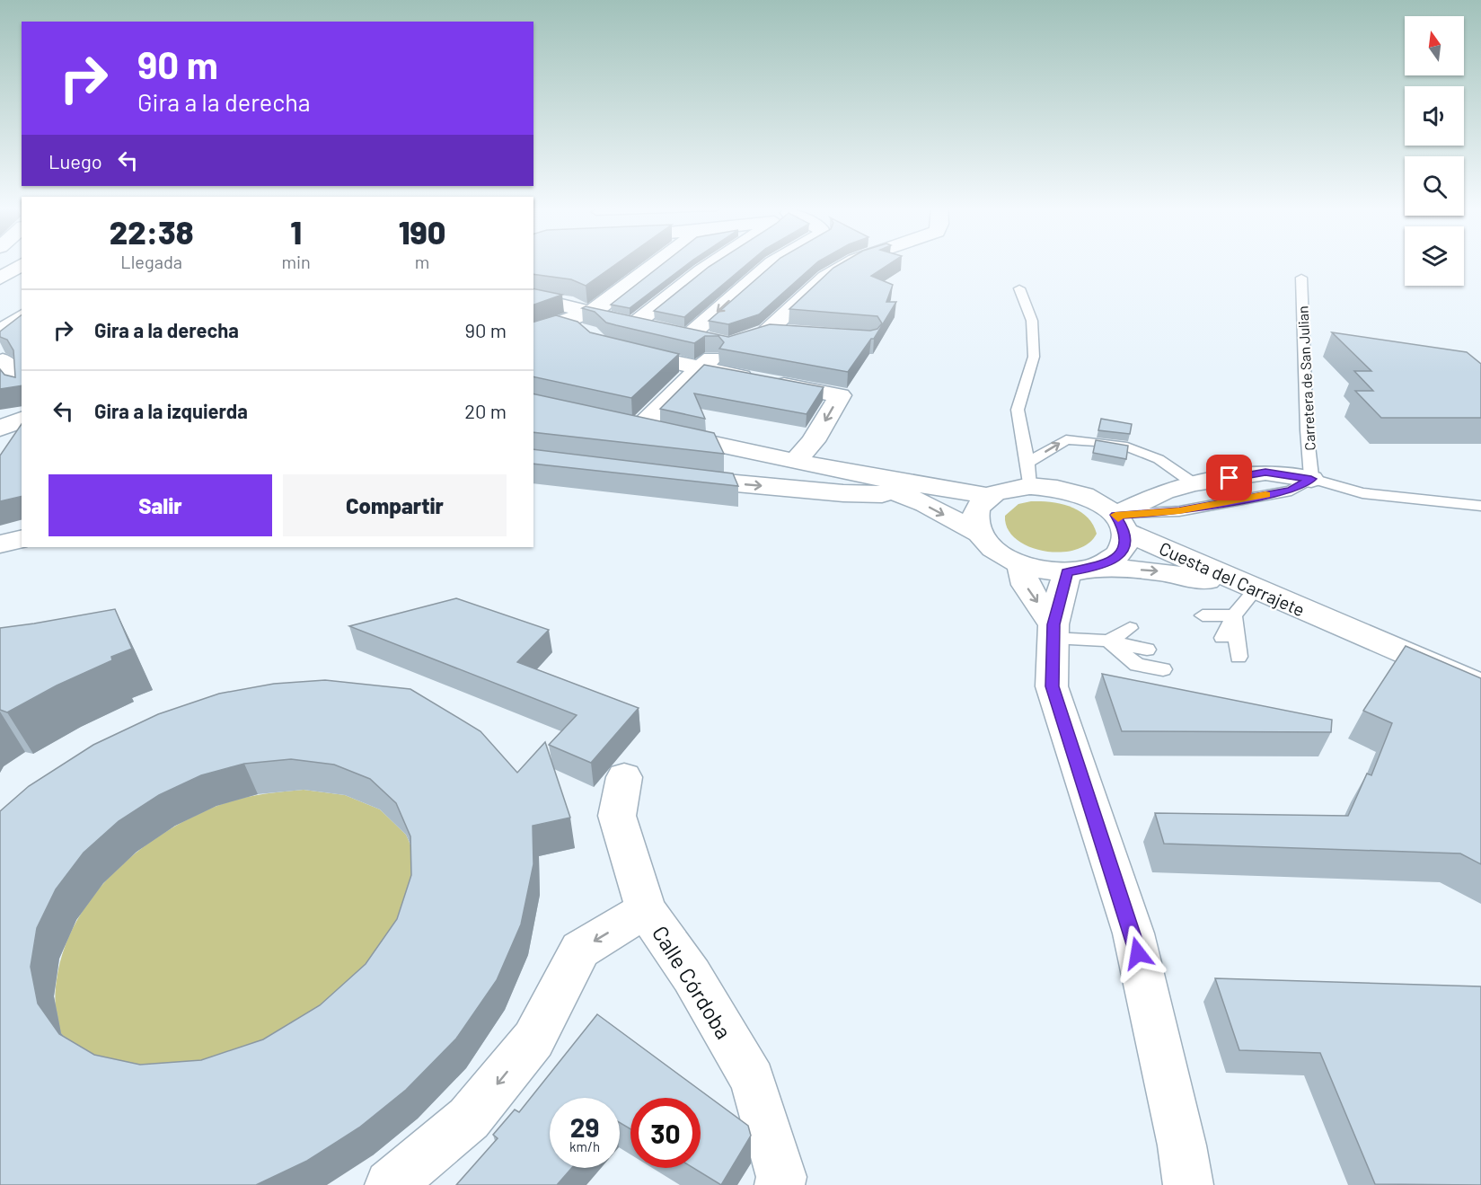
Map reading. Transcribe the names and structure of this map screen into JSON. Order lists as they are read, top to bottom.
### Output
{
  "streets": {
    "street": ["Cuesta del Carrajete", "Calle Córdoba"],
    "lane": ["Carretera de San Julian"]
  },
  "north": "top",
  "page": {
    "turn": ["90 m", "Gira a la derecha"],
    "then": "Luego",
    "eta": [
      "22:38",
      "Llegada",
      "1",
      "min",
      "190",
      "m"
    ],
    "list": [
      {
        "name": "Gira a la derecha",
        "value": "90 m"
      },
      {
        "name": "Gira a la izquierda",
        "value": "20 m"
      }
    ],
    "buttons": ["Salir", "Compartir"],
    "speed": "29 km/h",
    "limit": "30"
  }
}
